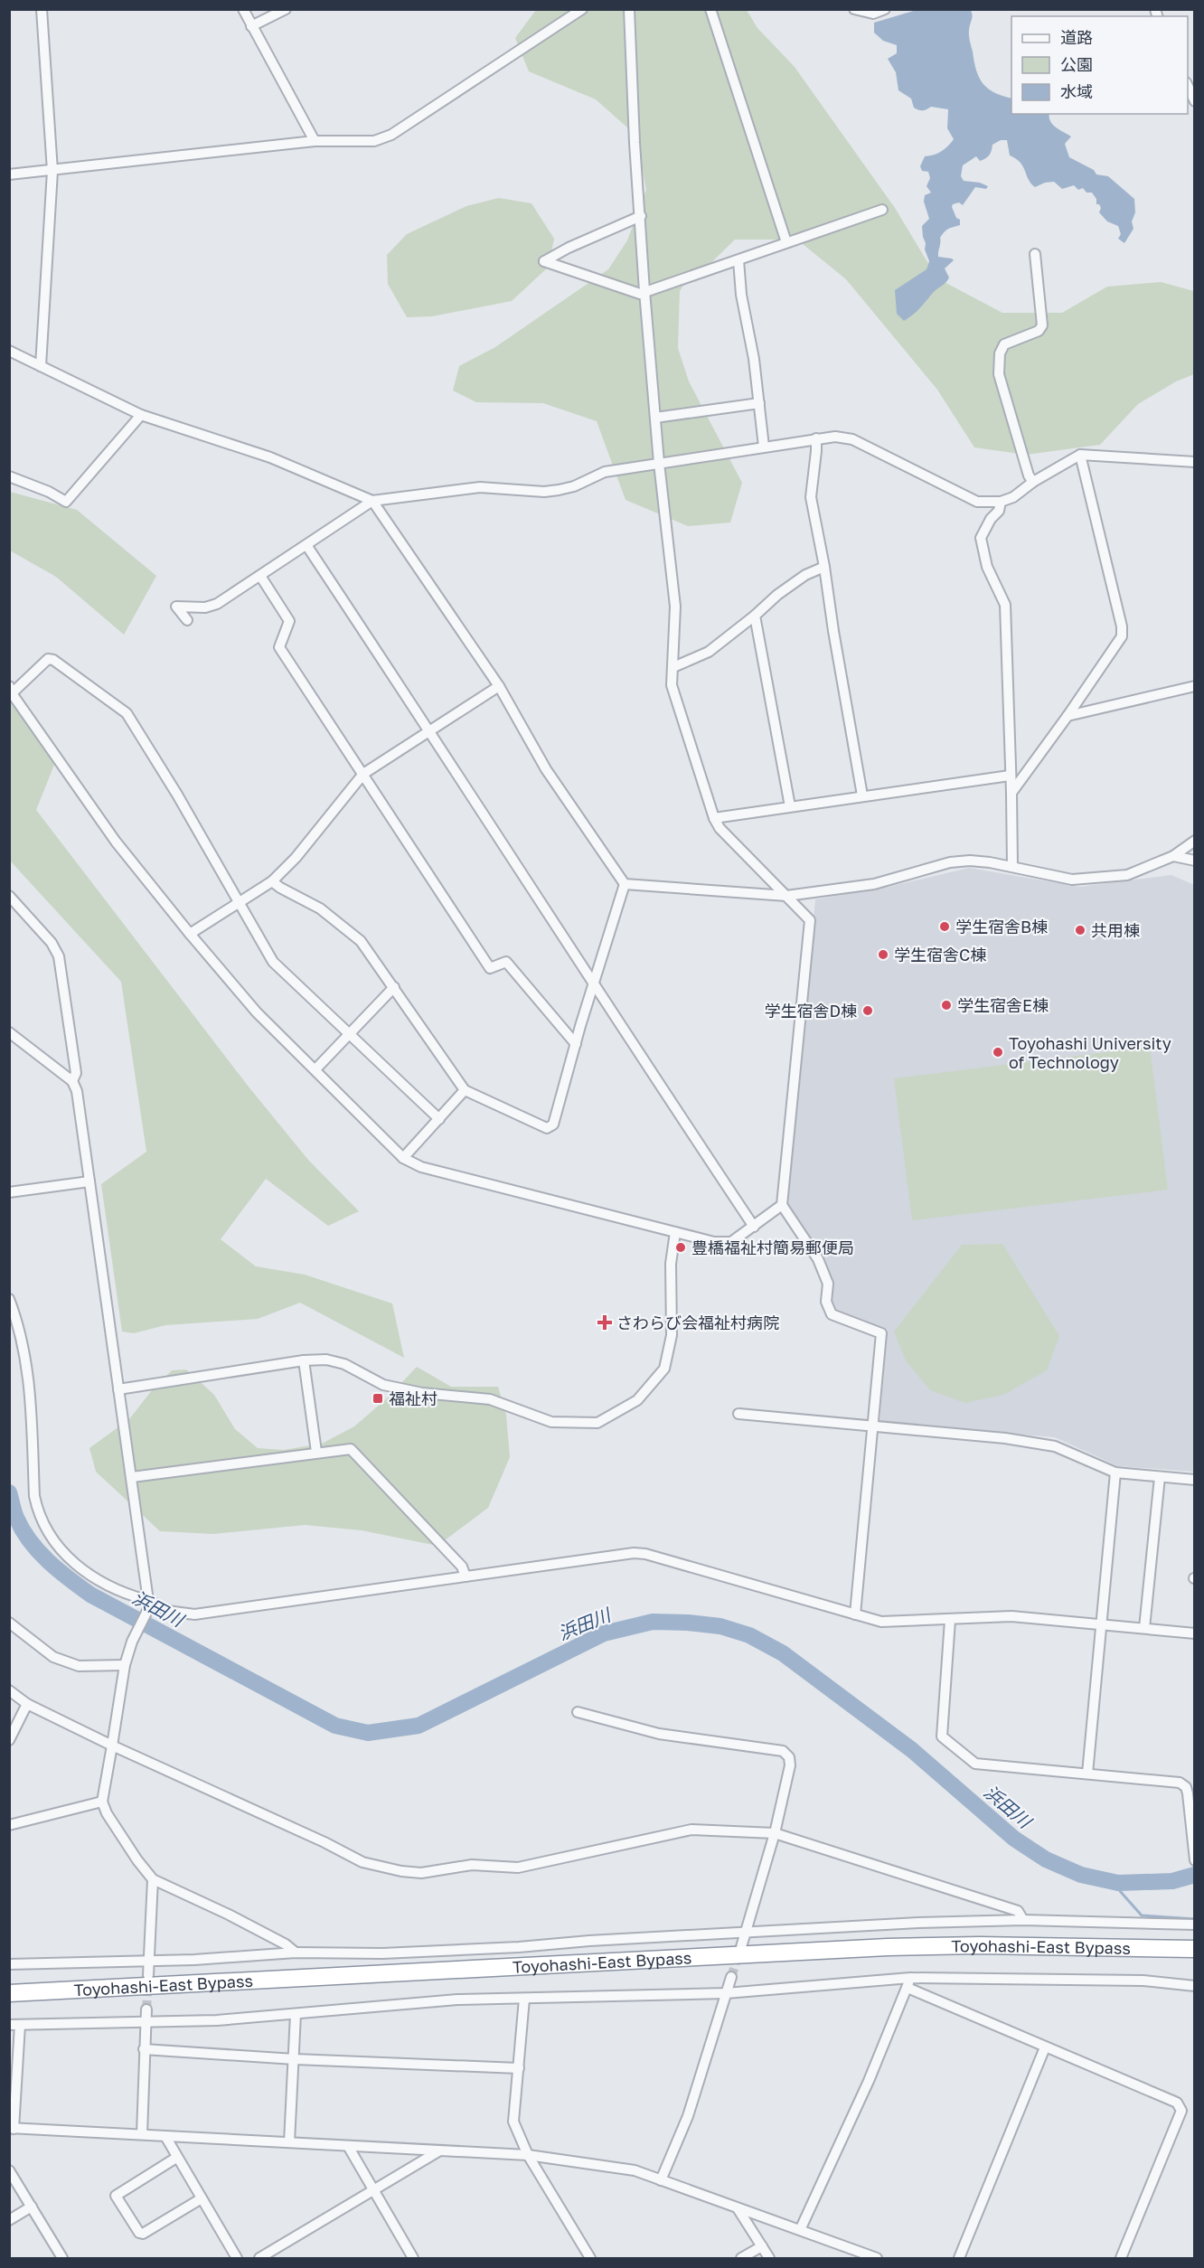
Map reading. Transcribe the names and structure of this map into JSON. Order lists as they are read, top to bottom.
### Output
{
  "streets": {
    "highway": ["Toyohashi-East Bypass"]
  },
  "water": ["浜田川"],
  "places": {
    "other": [
      "学生宿舎B棟",
      "共用棟",
      "学生宿舎C棟",
      "学生宿舎E棟",
      "学生宿舎D棟",
      "Toyohashi University of Technology",
      "豊橋福祉村簡易郵便局"
    ],
    "health": ["さわらび会福祉村病院"],
    "transit": ["福祉村"]
  },
  "legend": ["道路", "公園", "水域"]
}
